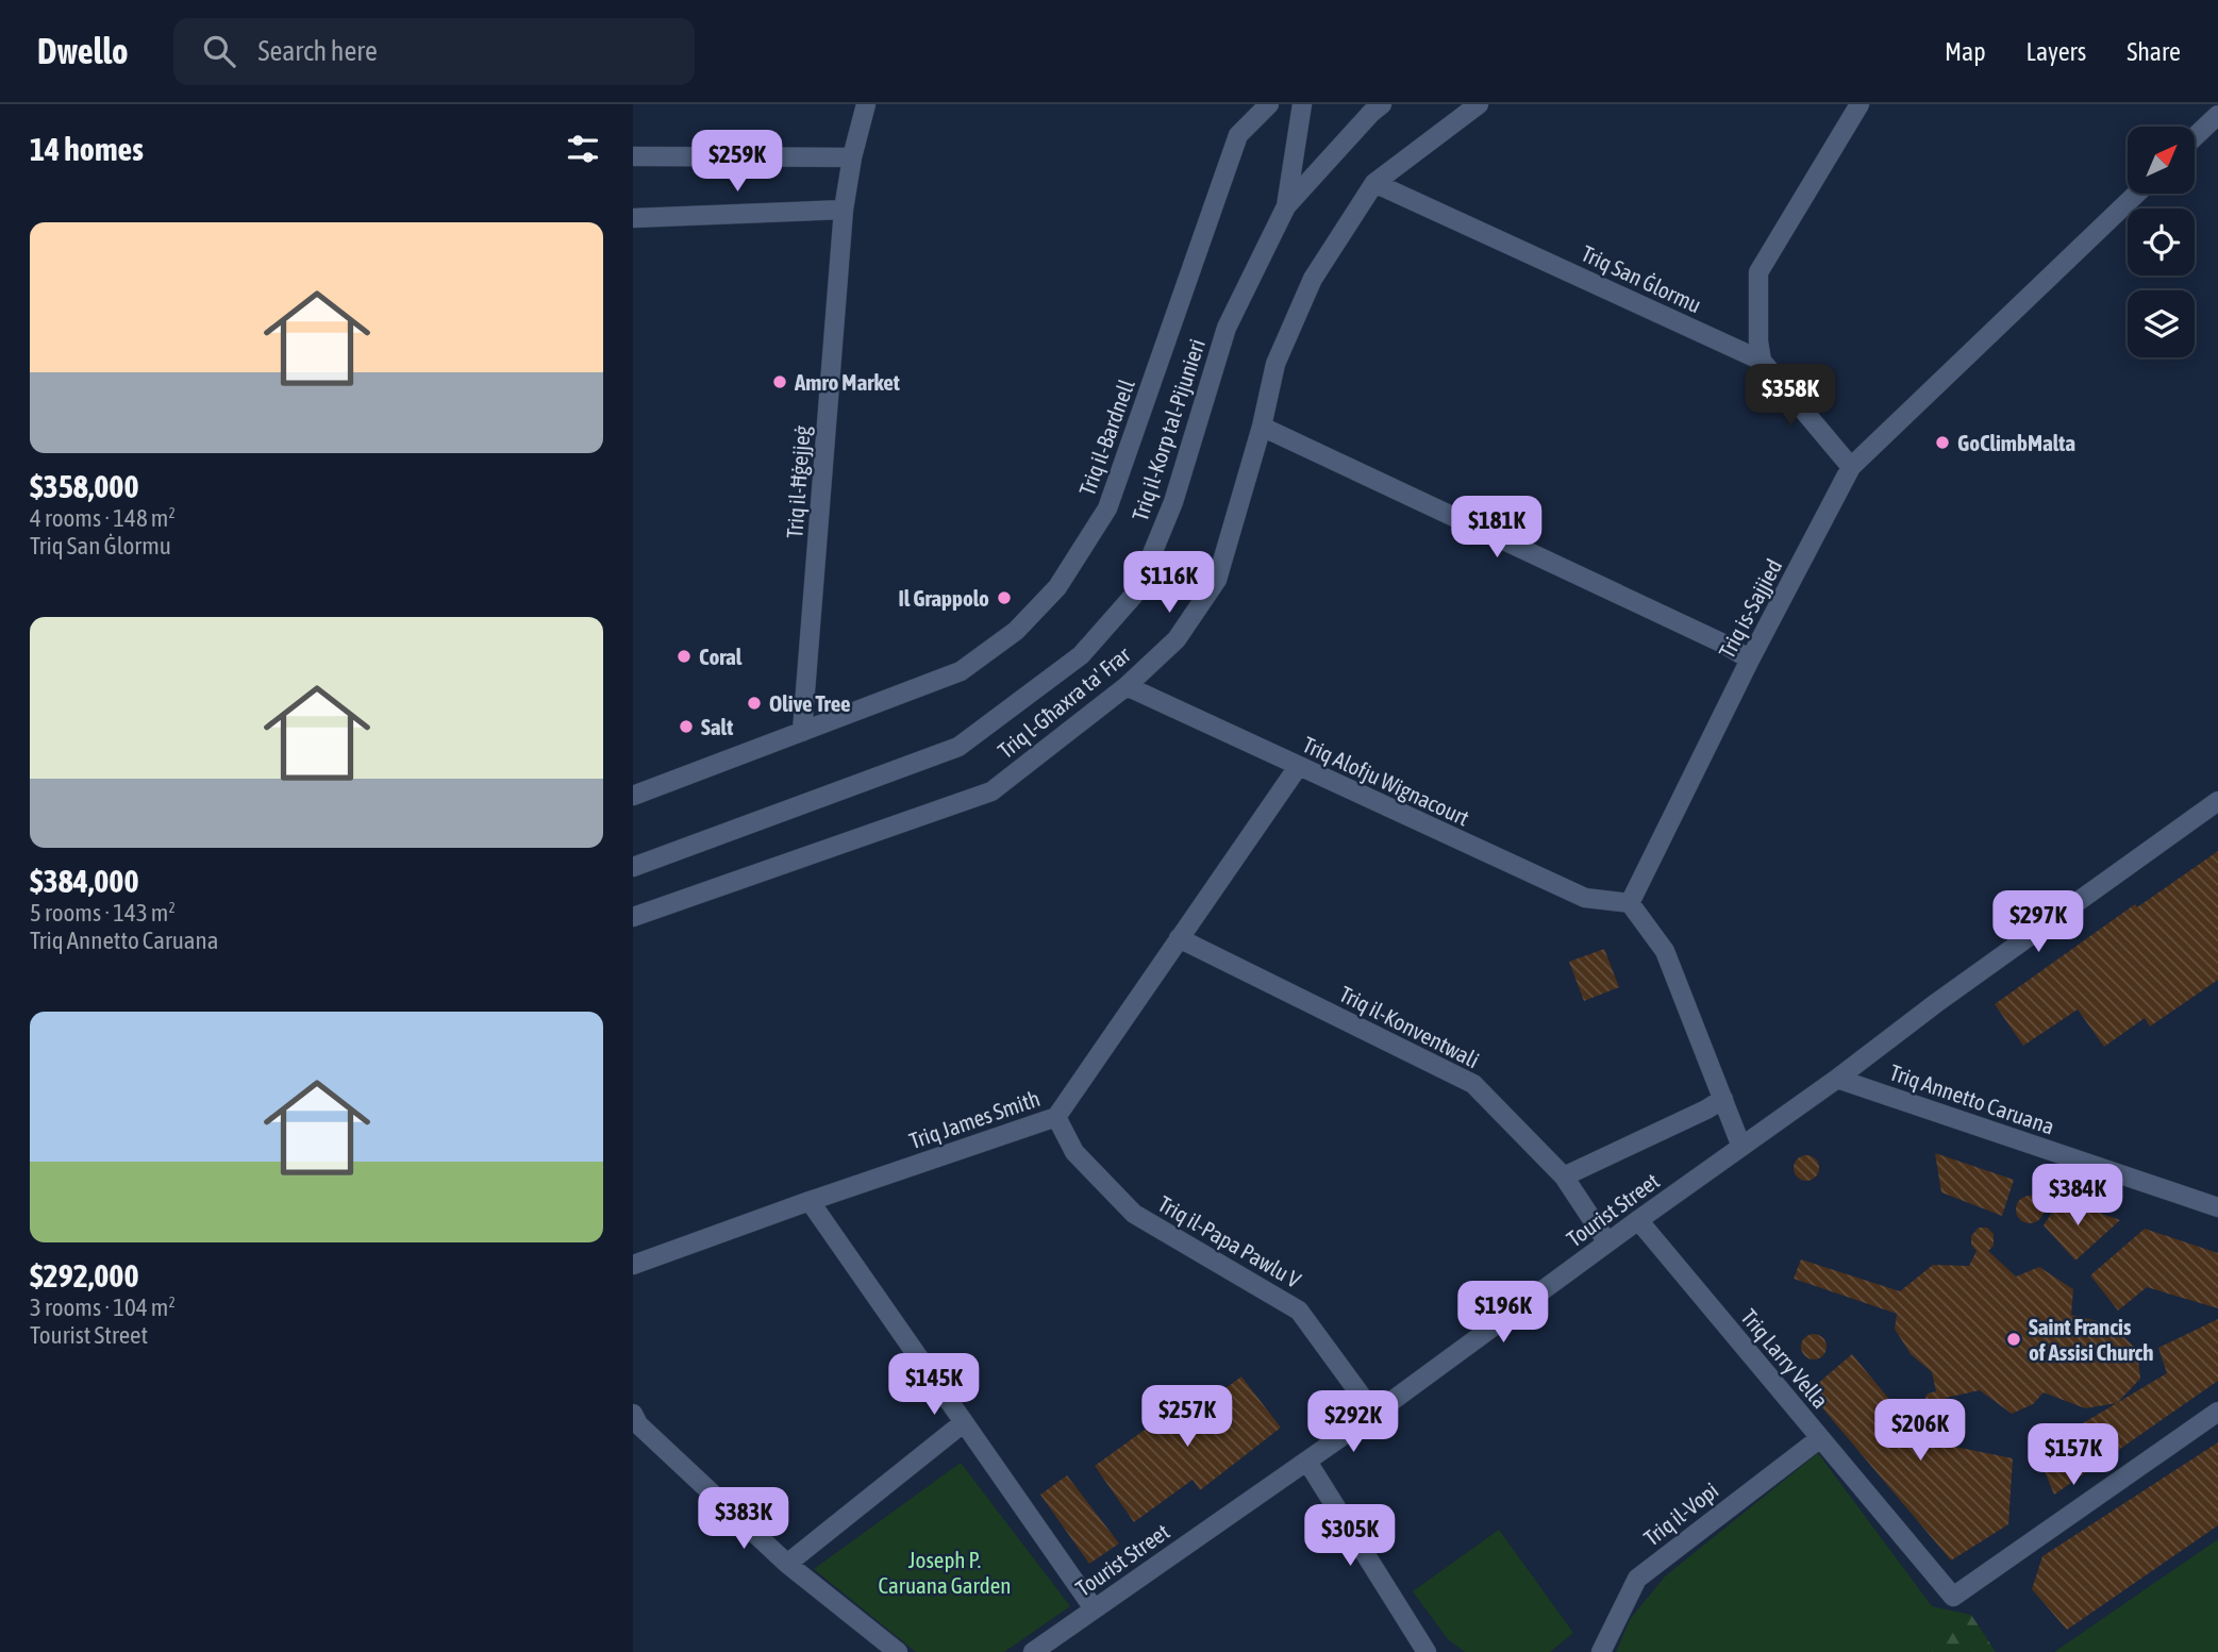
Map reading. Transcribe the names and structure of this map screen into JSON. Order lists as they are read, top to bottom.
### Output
{
  "streets": {
    "street": [
      "Triq San Ġlormu",
      "Triq il-Korp tal-Pijunieri",
      "Triq il-Bardnell",
      "Triq il-Ħġejjeġ",
      "Triq is-Sajjied",
      "Triq l-Għaxra ta' Frar",
      "Triq Alofju Wignacourt",
      "Triq il-Konventwali",
      "Triq Annetto Caruana",
      "Triq James Smith",
      "Tourist Street",
      "Triq il-Papa Pawlu V",
      "Triq Larry Vella",
      "Triq il-Vopi"
    ]
  },
  "crossings": [
    ["Triq San Ġlormu", "Triq is-Sajjied"],
    ["Triq San Ġlormu", "Triq l-Għaxra ta' Frar"],
    ["Triq il-Bardnell", "Triq il-Ħġejjeġ"],
    ["Triq is-Sajjied", "Triq Alofju Wignacourt"],
    ["Triq l-Għaxra ta' Frar", "Triq Alofju Wignacourt"],
    ["Triq Alofju Wignacourt", "Triq James Smith"],
    ["Triq il-Konventwali", "Triq James Smith"],
    ["Triq il-Konventwali", "Tourist Street"],
    ["Triq Annetto Caruana", "Tourist Street"],
    ["Triq James Smith", "Triq il-Papa Pawlu V"],
    ["Tourist Street", "Triq il-Papa Pawlu V"],
    ["Tourist Street", "Triq Larry Vella"],
    ["Triq Larry Vella", "Triq il-Vopi"]
  ],
  "parks": ["Joseph P. Caruana Garden"],
  "places": [
    "Amro Market",
    "GoClimbMalta",
    "Il Grappolo",
    "Coral",
    "Olive Tree",
    "Salt",
    "Saint Francis of Assisi Church"
  ],
  "north": "top right",
  "page": {
    "header": "Dwello",
    "search": "Search here",
    "nav": ["Map", "Layers", "Share"],
    "heading": "14 homes",
    "price": [
      "$259K",
      "$358K",
      "$181K",
      "$116K",
      "$297K",
      "$384K",
      "$196K",
      "$145K",
      "$257K",
      "$292K",
      "$206K",
      "$157K",
      "$383K",
      "$305K"
    ],
    "list": [
      {
        "name": "$358,000",
        "note": "4 rooms · 148 m² · Triq San Ġlormu"
      },
      {
        "name": "$384,000",
        "note": "5 rooms · 143 m² · Triq Annetto Caruana"
      },
      {
        "name": "$292,000",
        "note": "3 rooms · 104 m² · Tourist Street"
      }
    ]
  }
}
